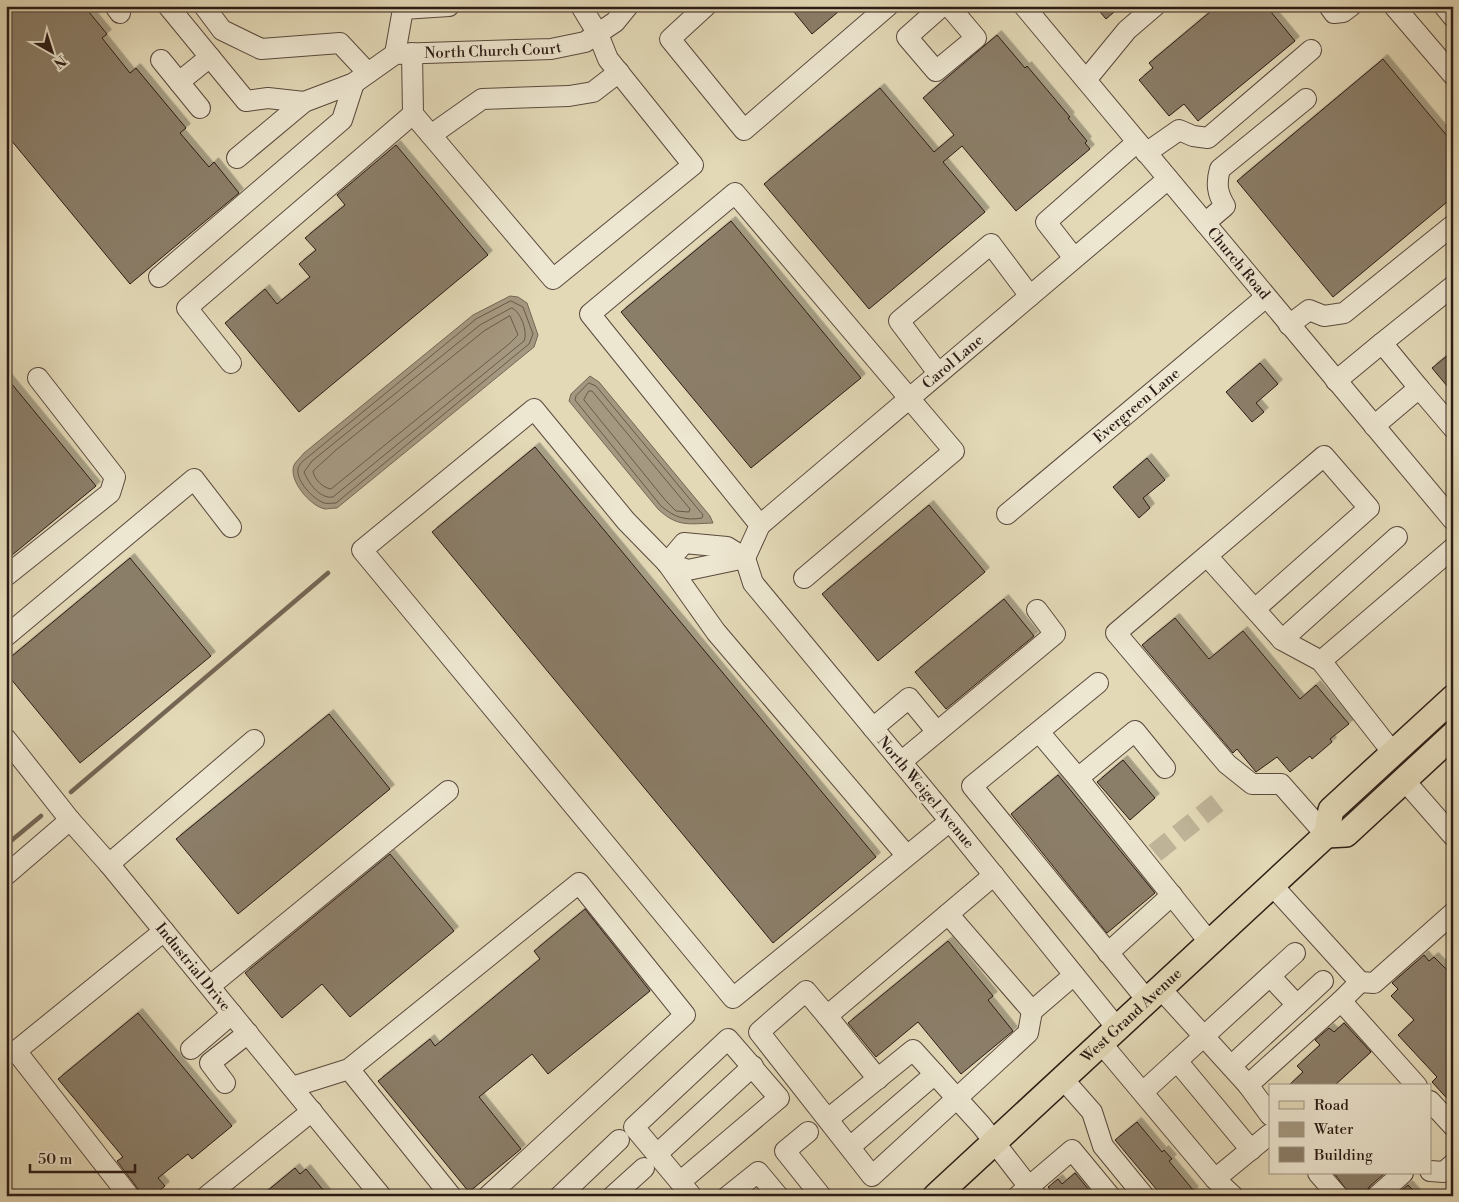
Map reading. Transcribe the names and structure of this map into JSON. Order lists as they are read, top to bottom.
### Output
{
  "streets": {
    "main road": ["West Grand Avenue"],
    "street": [
      "North Church Court",
      "Church Road",
      "Carol Lane",
      "Evergreen Lane",
      "North Weigel Avenue",
      "Industrial Drive"
    ]
  },
  "crossings": [
    ["Church Road", "Carol Lane"],
    ["Church Road", "Evergreen Lane"],
    ["Carol Lane", "North Weigel Avenue"],
    ["North Weigel Avenue", "West Grand Avenue"]
  ],
  "legend": ["Road", "Water", "Building"],
  "scale_bar": "50 m",
  "north": "bottom right"
}
